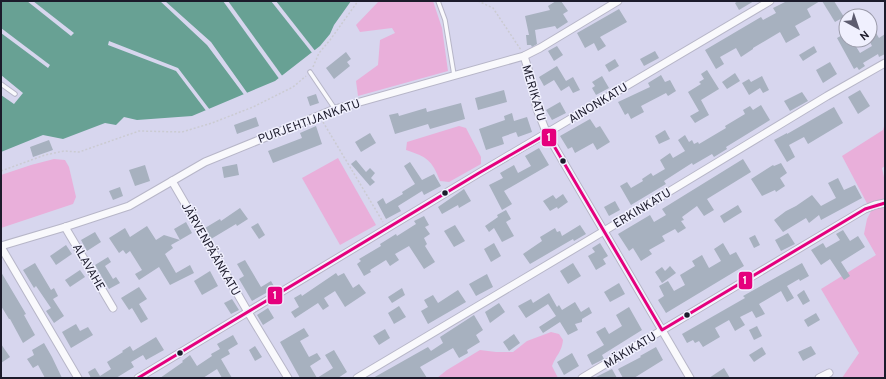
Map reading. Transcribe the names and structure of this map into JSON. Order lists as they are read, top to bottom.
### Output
{
  "streets": {
    "street": [
      "MERIKATU",
      "AINONKATU",
      "PURJEHTIJANKATU",
      "ERKINKATU",
      "JÄRVENPÄÄNKATU",
      "ALAVAHE",
      "MÄKIKATU"
    ]
  },
  "crossings": [
    ["MERIKATU", "AINONKATU"],
    ["MERIKATU", "PURJEHTIJANKATU"],
    ["MERIKATU", "ERKINKATU"],
    ["MERIKATU", "MÄKIKATU"],
    ["AINONKATU", "JÄRVENPÄÄNKATU"],
    ["PURJEHTIJANKATU", "JÄRVENPÄÄNKATU"],
    ["PURJEHTIJANKATU", "ALAVAHE"]
  ],
  "lines": ["transit line 1"],
  "north": "bottom right"
}
